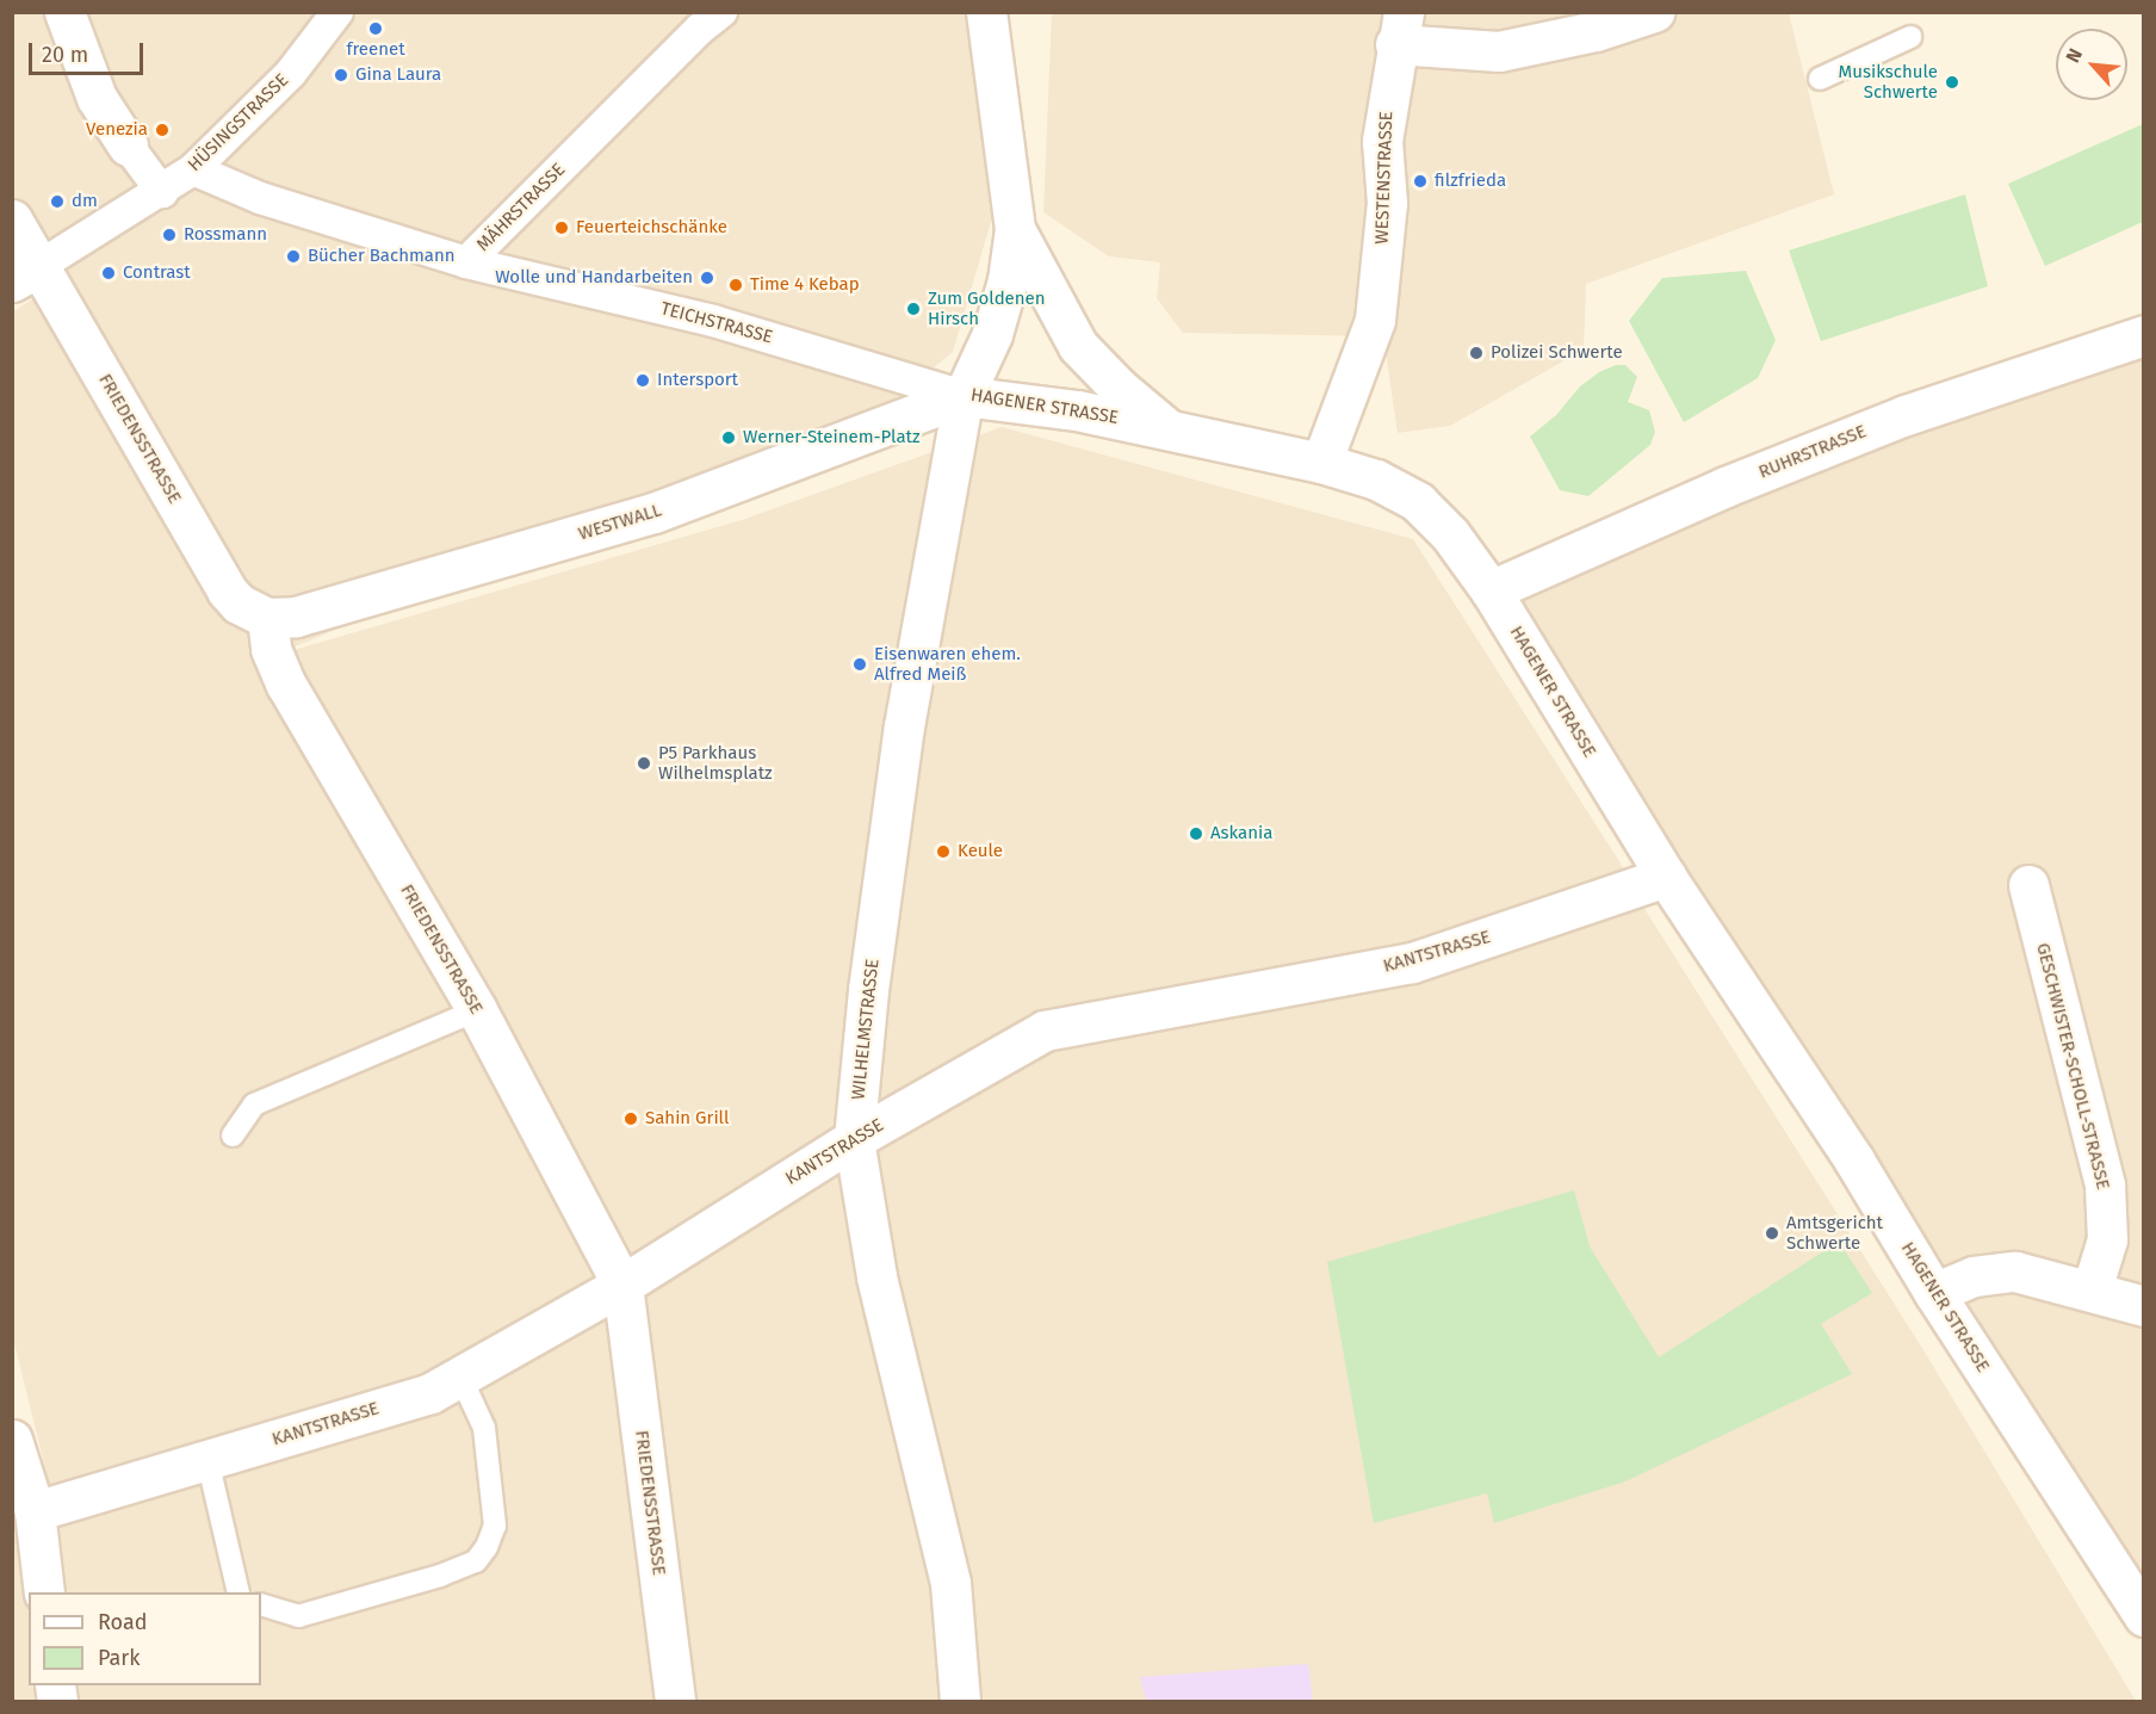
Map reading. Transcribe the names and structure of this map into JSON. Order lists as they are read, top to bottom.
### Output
{
  "streets": {
    "street": [
      "HÜSINGSTRASSE",
      "WESTENSTRASSE",
      "MÄHRSTRASSE",
      "TEICHSTRASSE",
      "HAGENER STRASSE",
      "FRIEDENSSTRASSE",
      "RUHRSTRASSE",
      "WESTWALL",
      "KANTSTRASSE",
      "WILHELMSTRASSE",
      "GESCHWISTER-SCHOLL-STRASSE"
    ]
  },
  "crossings": [
    ["HÜSINGSTRASSE", "MÄHRSTRASSE"],
    ["HÜSINGSTRASSE", "FRIEDENSSTRASSE"],
    ["WESTENSTRASSE", "HAGENER STRASSE"],
    ["MÄHRSTRASSE", "TEICHSTRASSE"],
    ["TEICHSTRASSE", "HAGENER STRASSE"],
    ["TEICHSTRASSE", "WESTWALL"],
    ["TEICHSTRASSE", "WILHELMSTRASSE"],
    ["HAGENER STRASSE", "RUHRSTRASSE"],
    ["HAGENER STRASSE", "WESTWALL"],
    ["HAGENER STRASSE", "KANTSTRASSE"],
    ["HAGENER STRASSE", "WILHELMSTRASSE"],
    ["FRIEDENSSTRASSE", "WESTWALL"],
    ["FRIEDENSSTRASSE", "KANTSTRASSE"],
    ["WESTWALL", "WILHELMSTRASSE"],
    ["KANTSTRASSE", "WILHELMSTRASSE"]
  ],
  "places": [
    "freenet",
    "Gina Laura",
    "Musikschule Schwerte",
    "Venezia",
    "filzfrieda",
    "dm",
    "Feuerteichschänke",
    "Rossmann",
    "Bücher Bachmann",
    "Contrast",
    "Wolle und Handarbeiten",
    "Time 4 Kebap",
    "Zum Goldenen Hirsch",
    "Polizei Schwerte",
    "Intersport",
    "Werner-Steinem-Platz",
    "Eisenwaren ehem. Alfred Meiß",
    "P5 Parkhaus Wilhelmsplatz",
    "Askania",
    "Keule",
    "Sahin Grill",
    "Amtsgericht Schwerte"
  ],
  "legend": ["Road", "Park"],
  "scale_bar": "20 m",
  "north": "top left"
}
